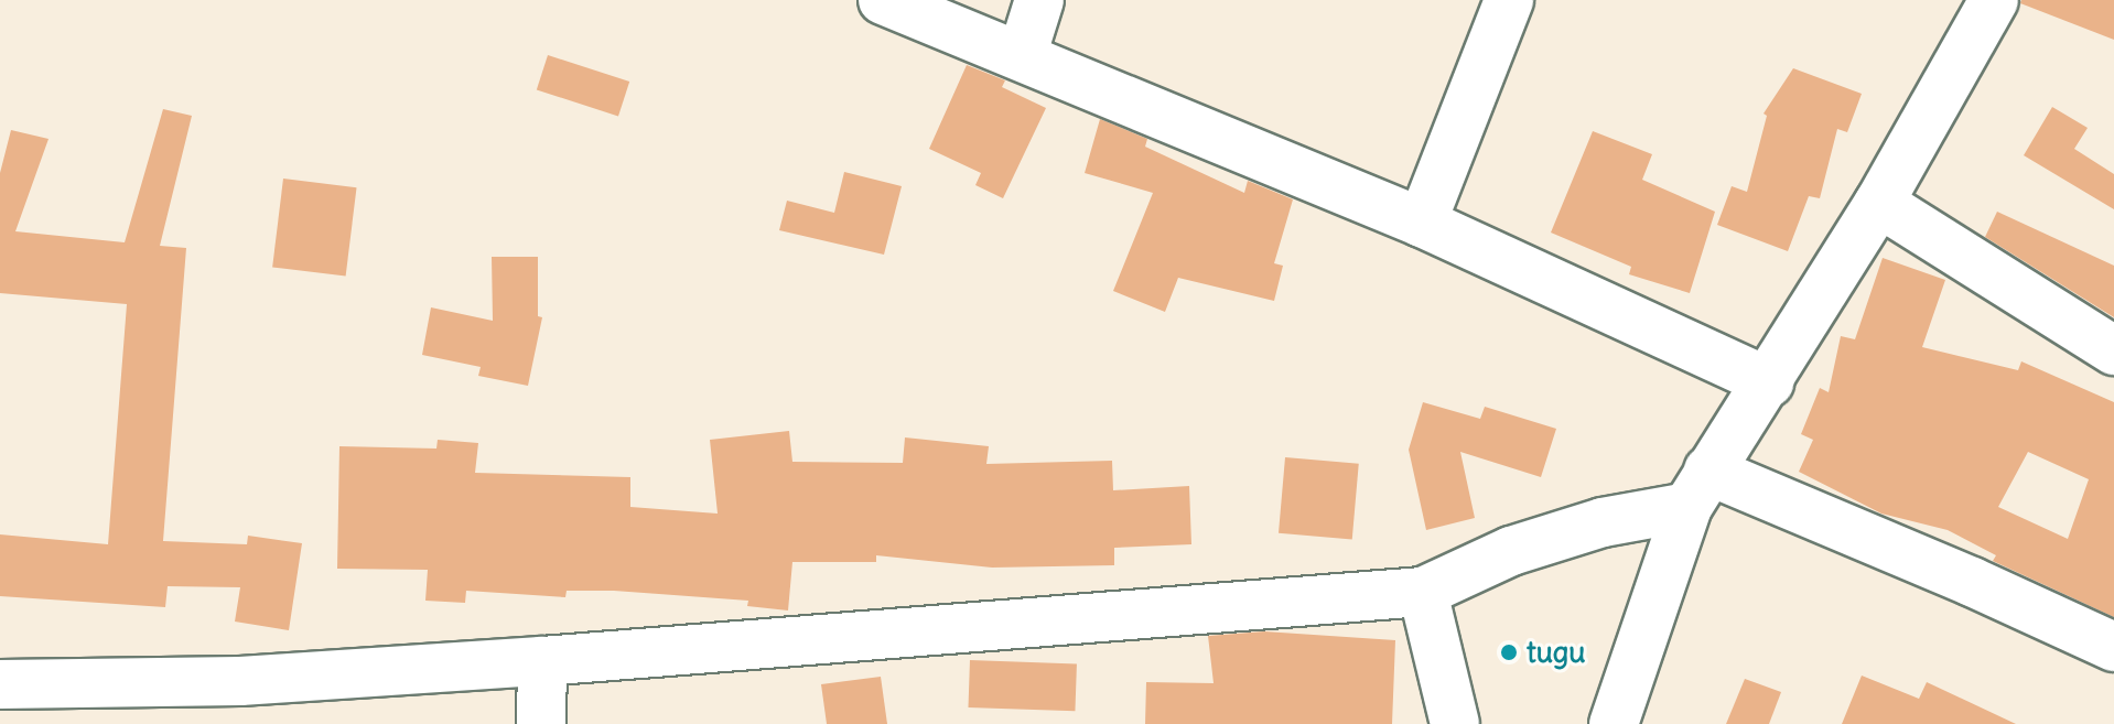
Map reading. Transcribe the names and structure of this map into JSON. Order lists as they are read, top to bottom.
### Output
{
  "places": ["tugu"]
}
